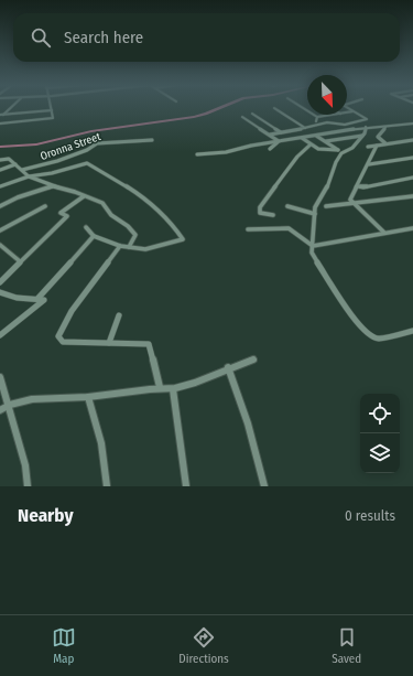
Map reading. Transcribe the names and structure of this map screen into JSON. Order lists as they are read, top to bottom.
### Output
{
  "streets": {
    "street": ["Oronna Street"]
  },
  "north": "bottom right",
  "page": {
    "search": "Search here",
    "heading": ["Nearby", "0 results"],
    "nav": ["Map", "Directions", "Saved"]
  }
}
